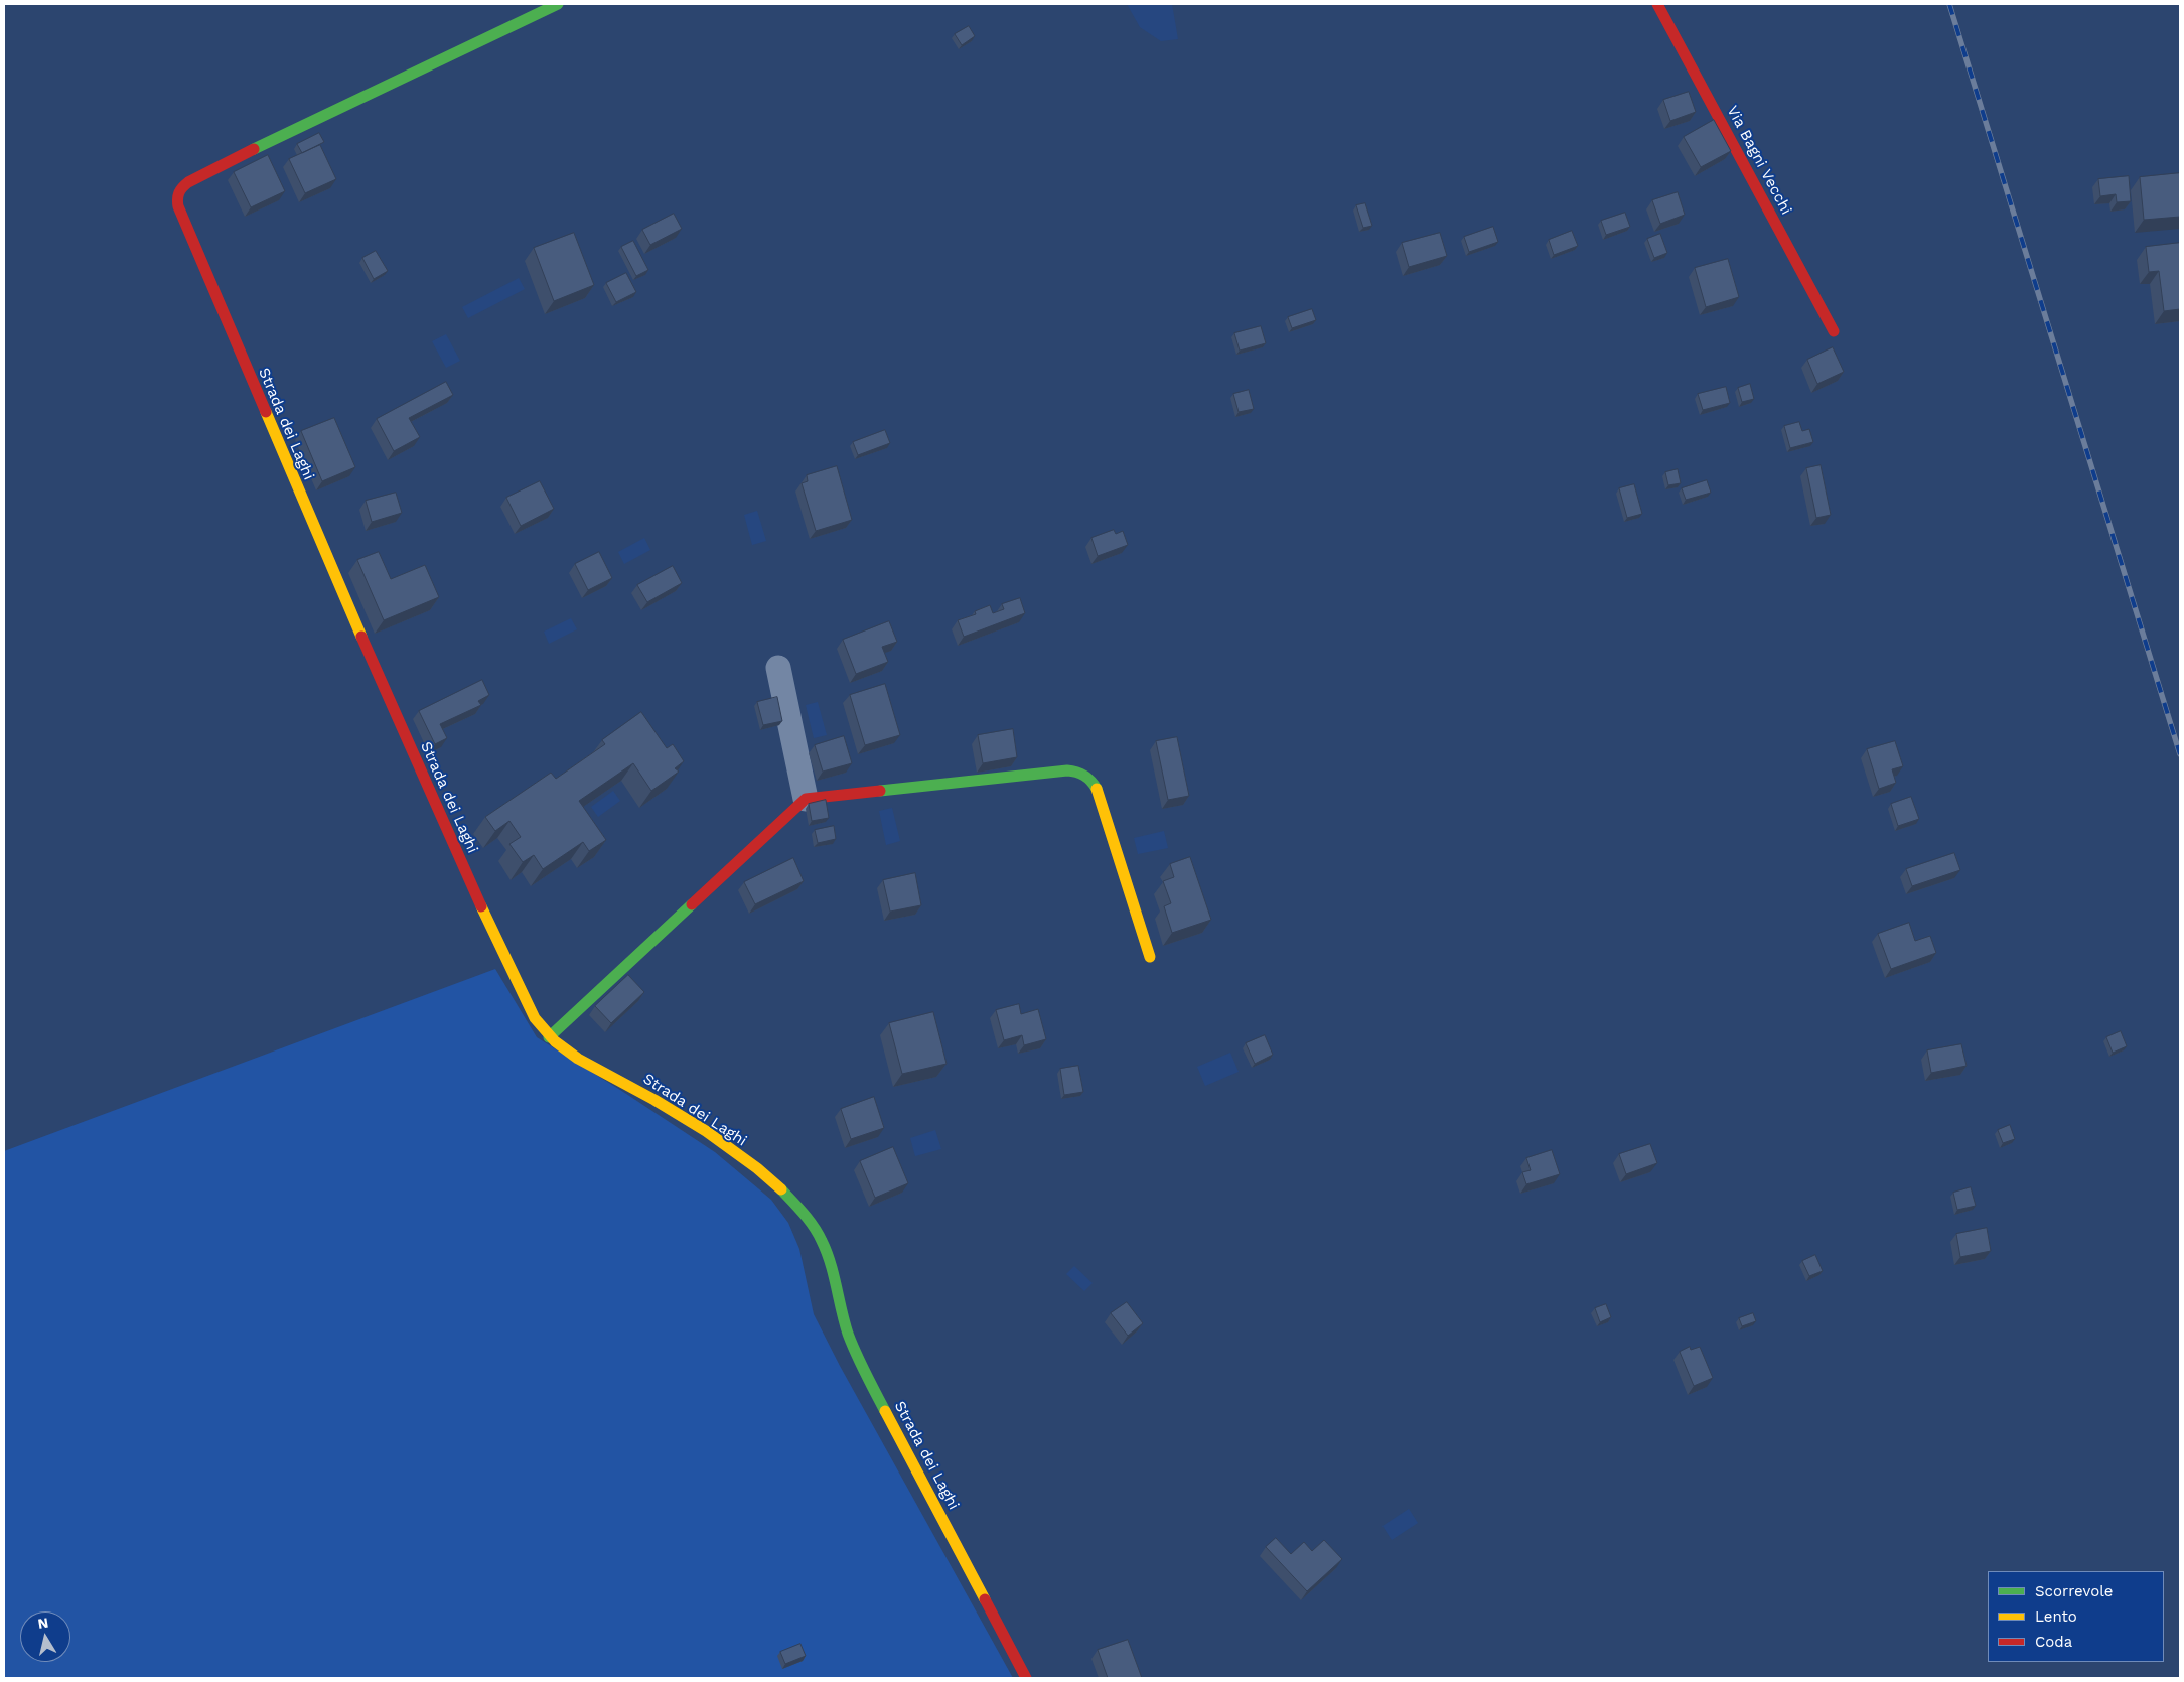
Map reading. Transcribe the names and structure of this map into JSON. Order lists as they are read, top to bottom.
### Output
{
  "streets": {
    "street": ["Via Bagni Vecchi", "Strada dei Laghi"]
  },
  "legend": ["Scorrevole", "Lento", "Coda"],
  "north": "top"
}
